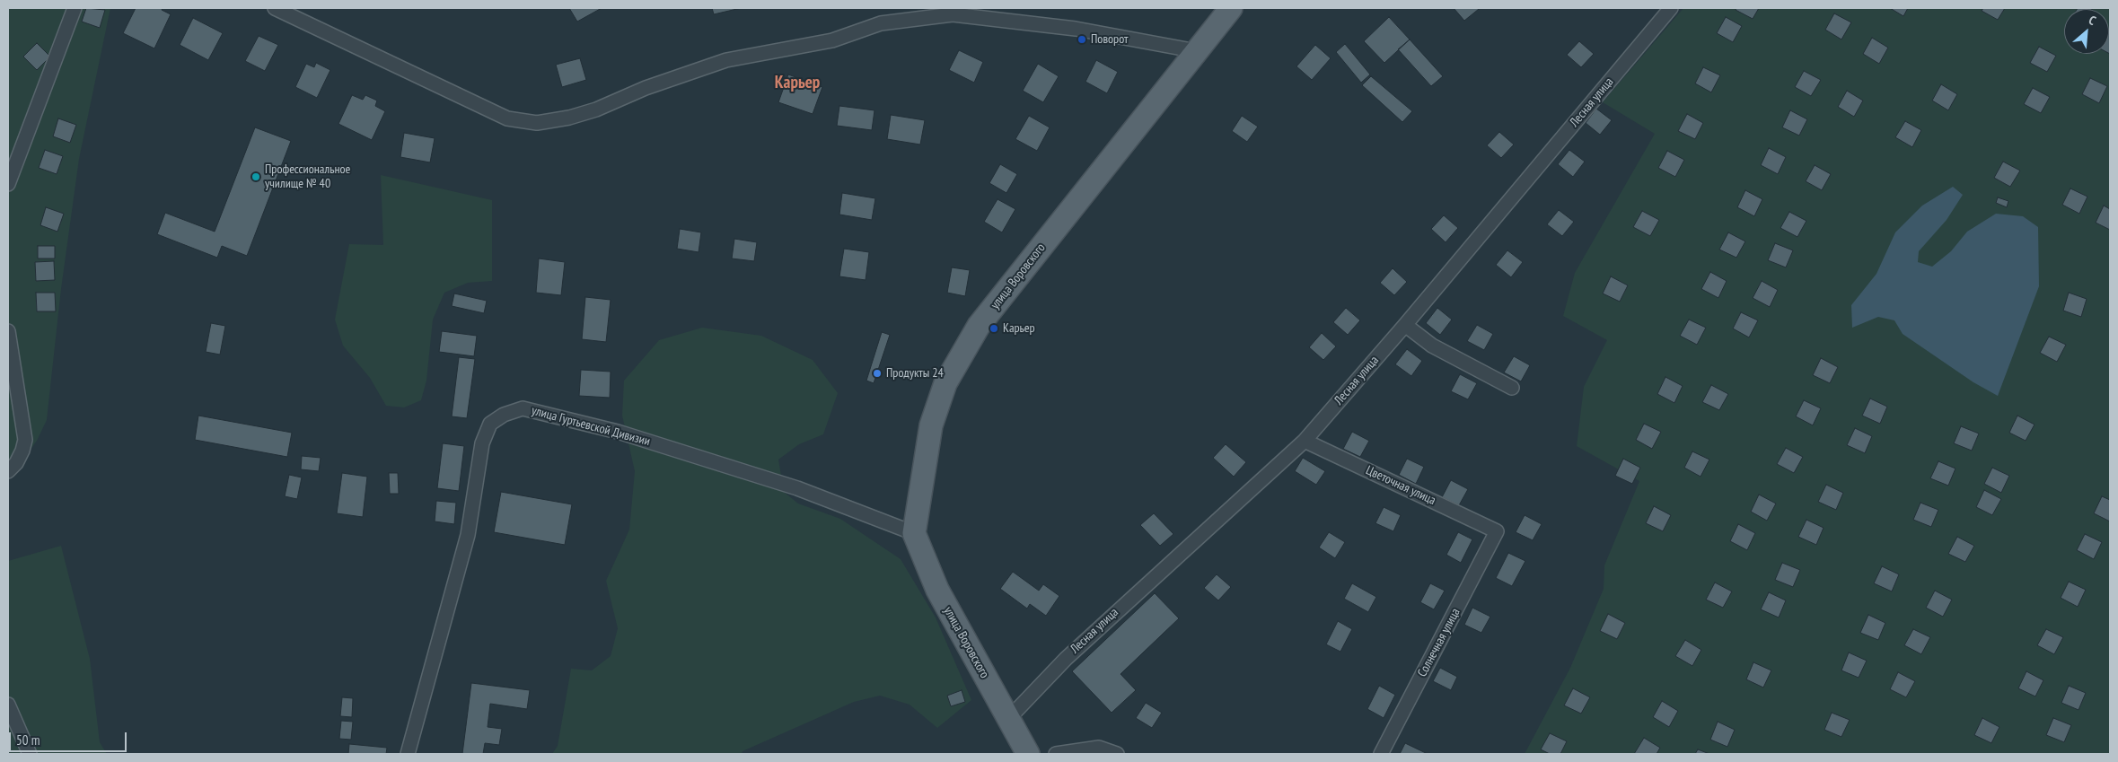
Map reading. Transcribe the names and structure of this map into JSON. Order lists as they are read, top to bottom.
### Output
{
  "streets": {
    "main road": ["улица Воровского"],
    "street": [
      "Лесная улица",
      "улица Гуртьевской Дивизии",
      "Цветочная улица",
      "Солнечная улица"
    ]
  },
  "crossings": [
    ["Лесная улица", "улица Воровского"],
    ["Лесная улица", "Цветочная улица"],
    ["улица Воровского", "улица Гуртьевской Дивизии"],
    ["Цветочная улица", "Солнечная улица"]
  ],
  "districts": ["Карьер"],
  "places": [
    "Поворот",
    "Профессиональное училище № 40",
    "Карьер",
    "Продукты 24"
  ],
  "scale_bar": "50 m",
  "north": "top right"
}
